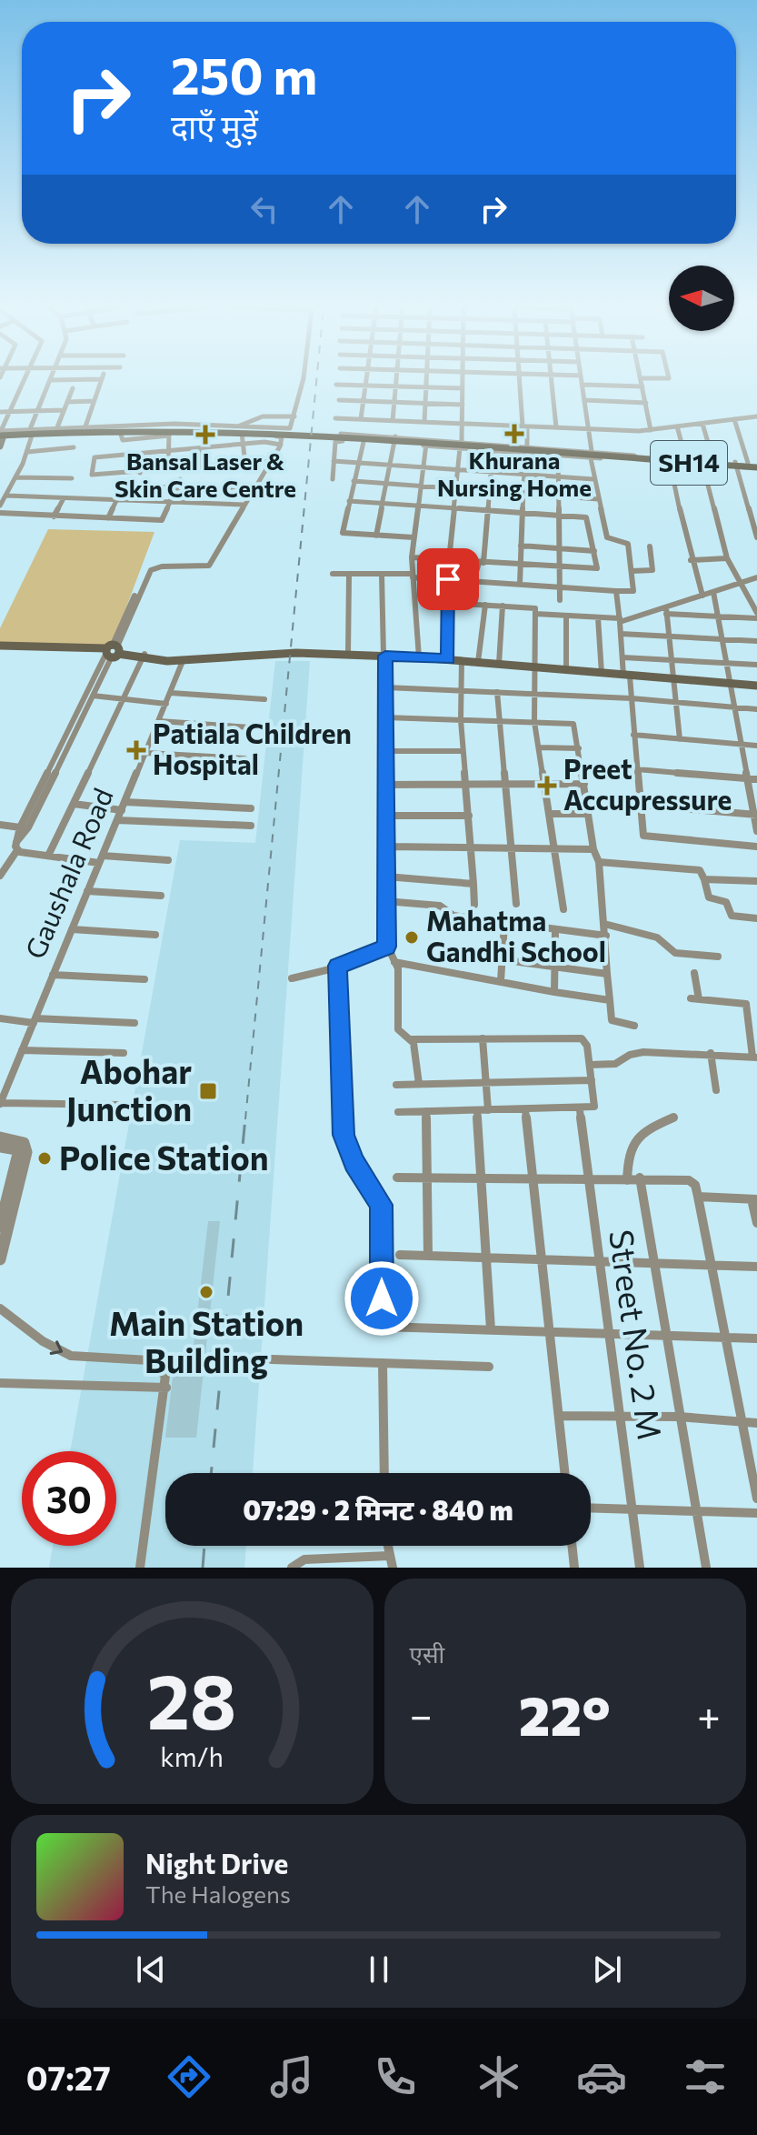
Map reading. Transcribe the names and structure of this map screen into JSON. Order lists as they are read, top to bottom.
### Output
{
  "streets": {
    "main road": ["SH14"],
    "street": ["Gaushala Road", "Street No. 2 M"]
  },
  "places": {
    "health": [
      "Khurana Nursing Home",
      "Bansal Laser & Skin Care Centre",
      "Patiala Children Hospital",
      "Preet Accupressure"
    ],
    "other": ["Mahatma Gandhi School", "Police Station", "Main Station Building"],
    "transit": ["Abohar Junction"]
  },
  "north": "left",
  "page": {
    "turn": ["250 m", "दाएँ मुड़ें"],
    "limit": "30",
    "trip": "07:29 · 2 मिनट · 840 m",
    "tile": "एसी",
    "heat": ["−", "22°", "+"],
    "song": ["Night Drive", "The Halogens"],
    "tabs": "07:27",
    "gauge": ["28", "km/h"]
  }
}
